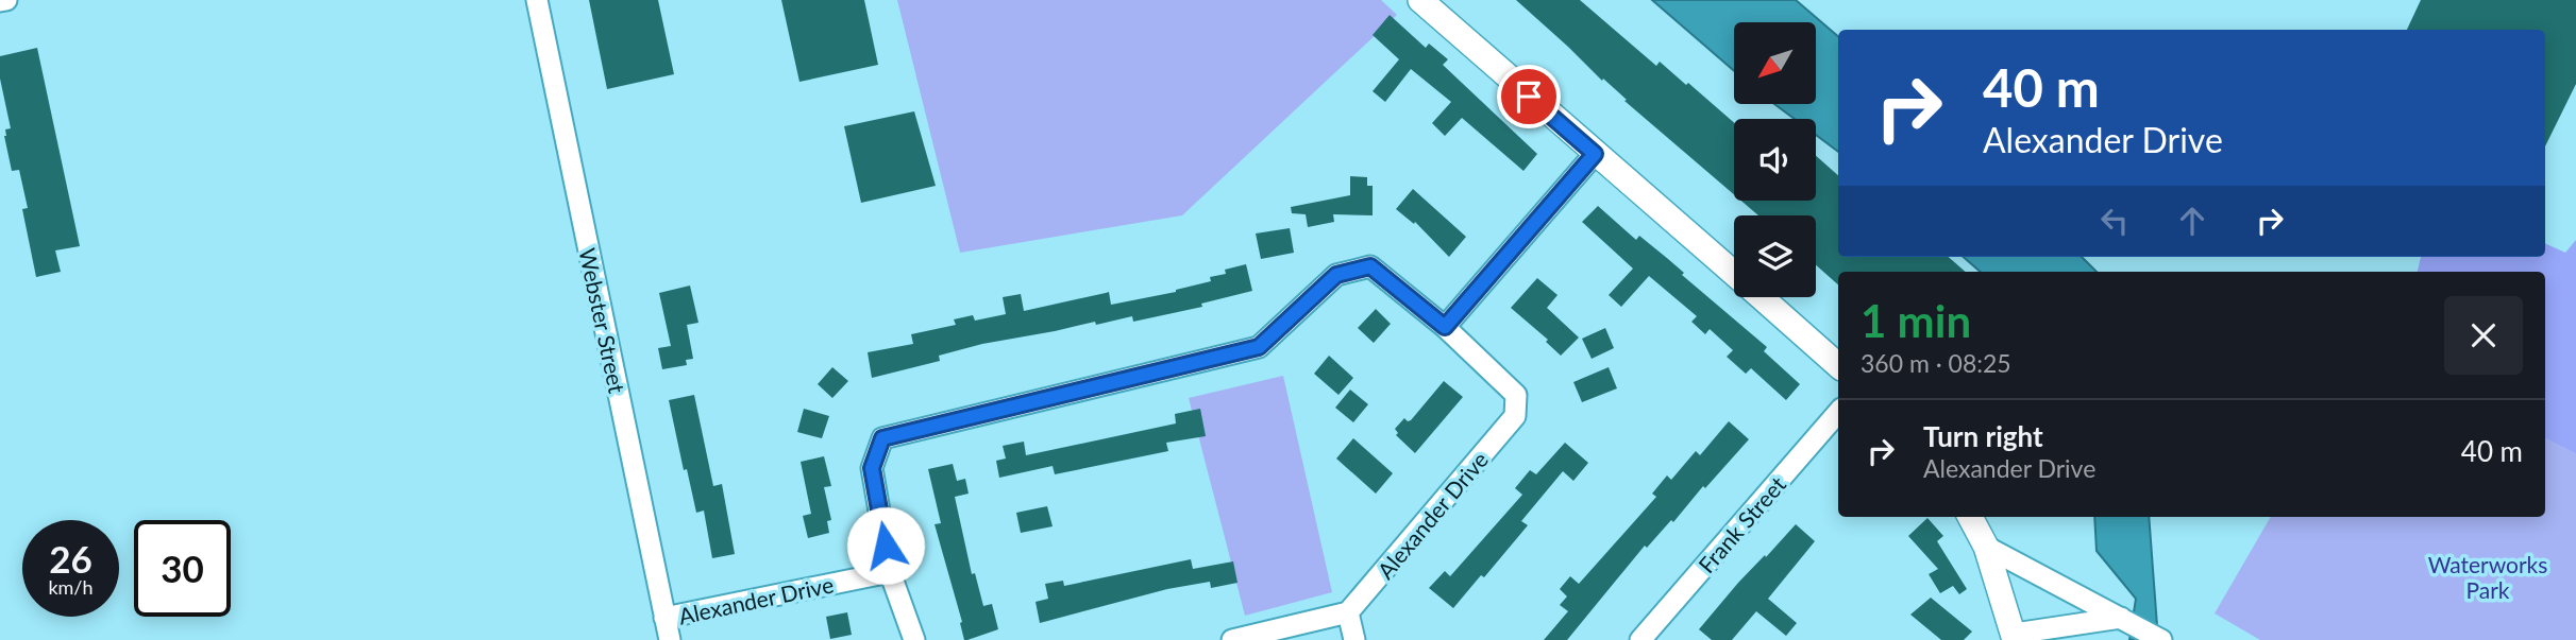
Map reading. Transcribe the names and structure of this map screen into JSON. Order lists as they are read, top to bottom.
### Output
{
  "streets": {
    "street": ["Webster Street", "Alexander Drive", "Frank Street"]
  },
  "crossings": [
    ["Webster Street", "Alexander Drive"]
  ],
  "parks": ["Waterworks Park"],
  "north": "bottom left",
  "page": {
    "turn": ["40 m", "Alexander Drive"],
    "heading": ["1 min", "360 m · 08:25"],
    "list": [
      {
        "name": "Turn right",
        "note": "Alexander Drive",
        "value": "40 m"
      }
    ],
    "speed": "26 km/h",
    "limit": "30"
  }
}
